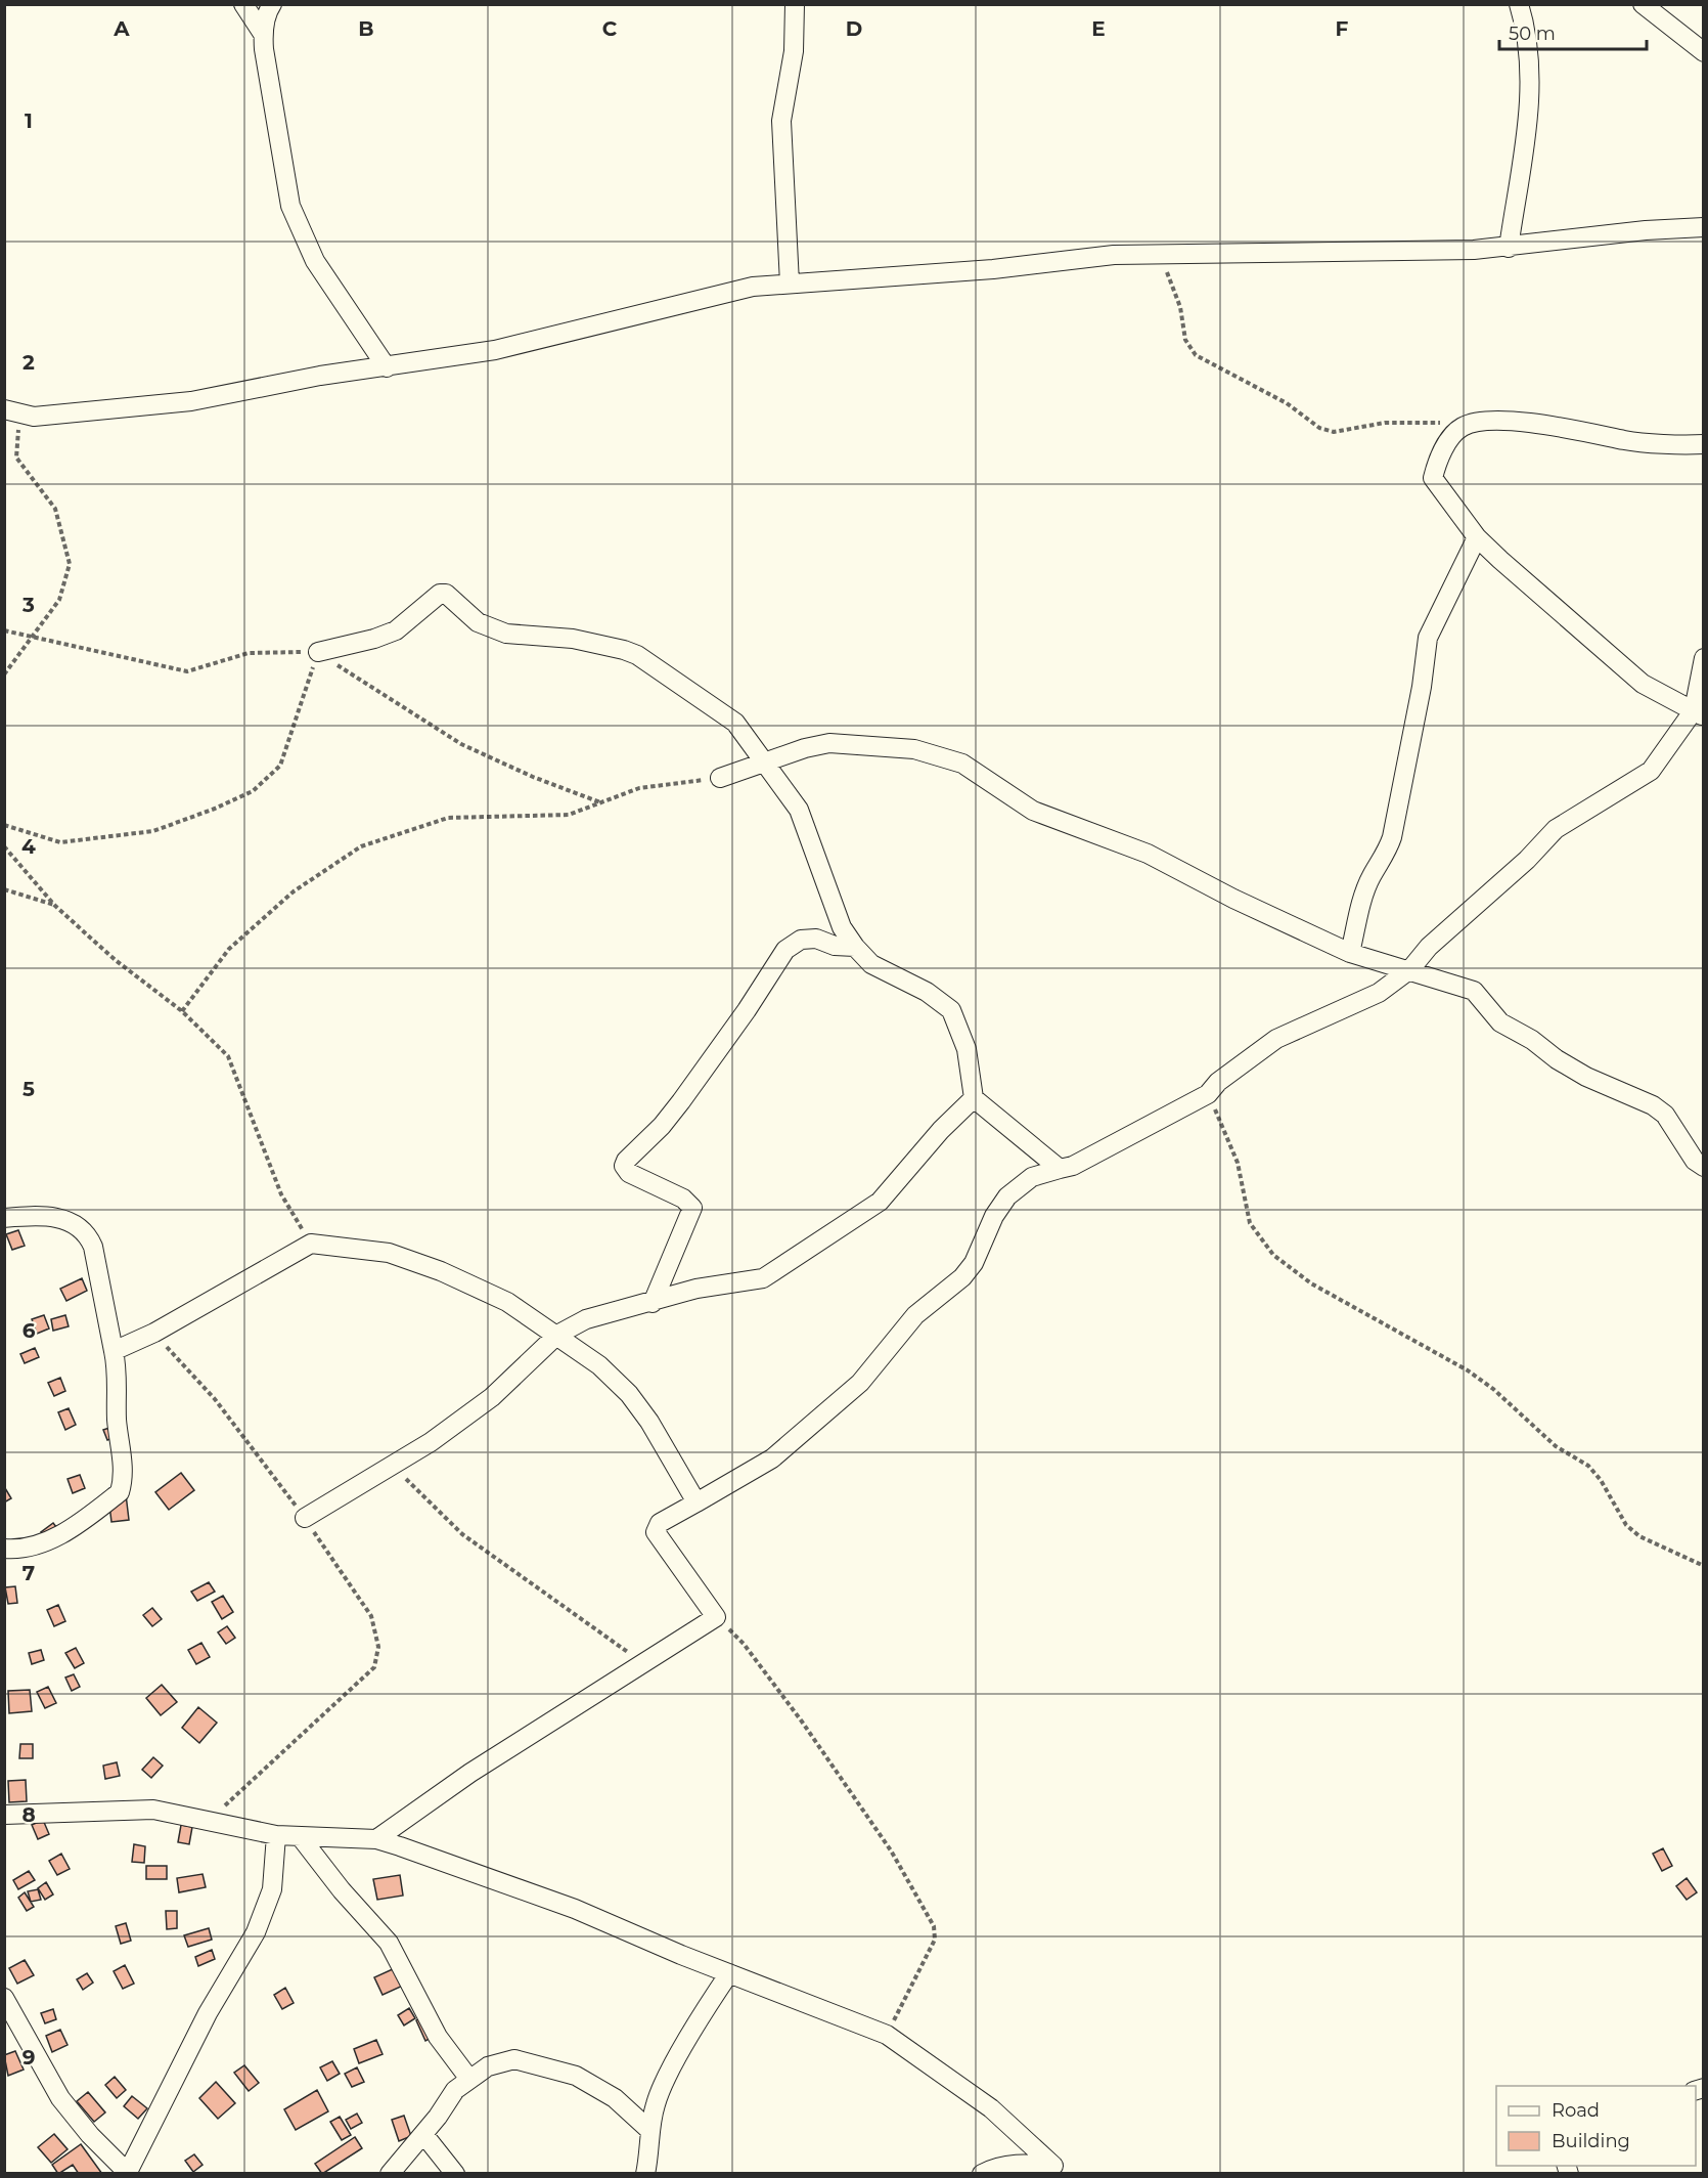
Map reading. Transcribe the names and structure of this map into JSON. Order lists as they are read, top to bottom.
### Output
{
  "legend": ["Road", "Building"],
  "scale_bar": "50 m",
  "grid": {
    "columns": [
      "A",
      "B",
      "C",
      "D",
      "E",
      "F"
    ],
    "rows": [
      "1",
      "2",
      "3",
      "4",
      "5",
      "6",
      "7",
      "8",
      "9"
    ]
  }
}
